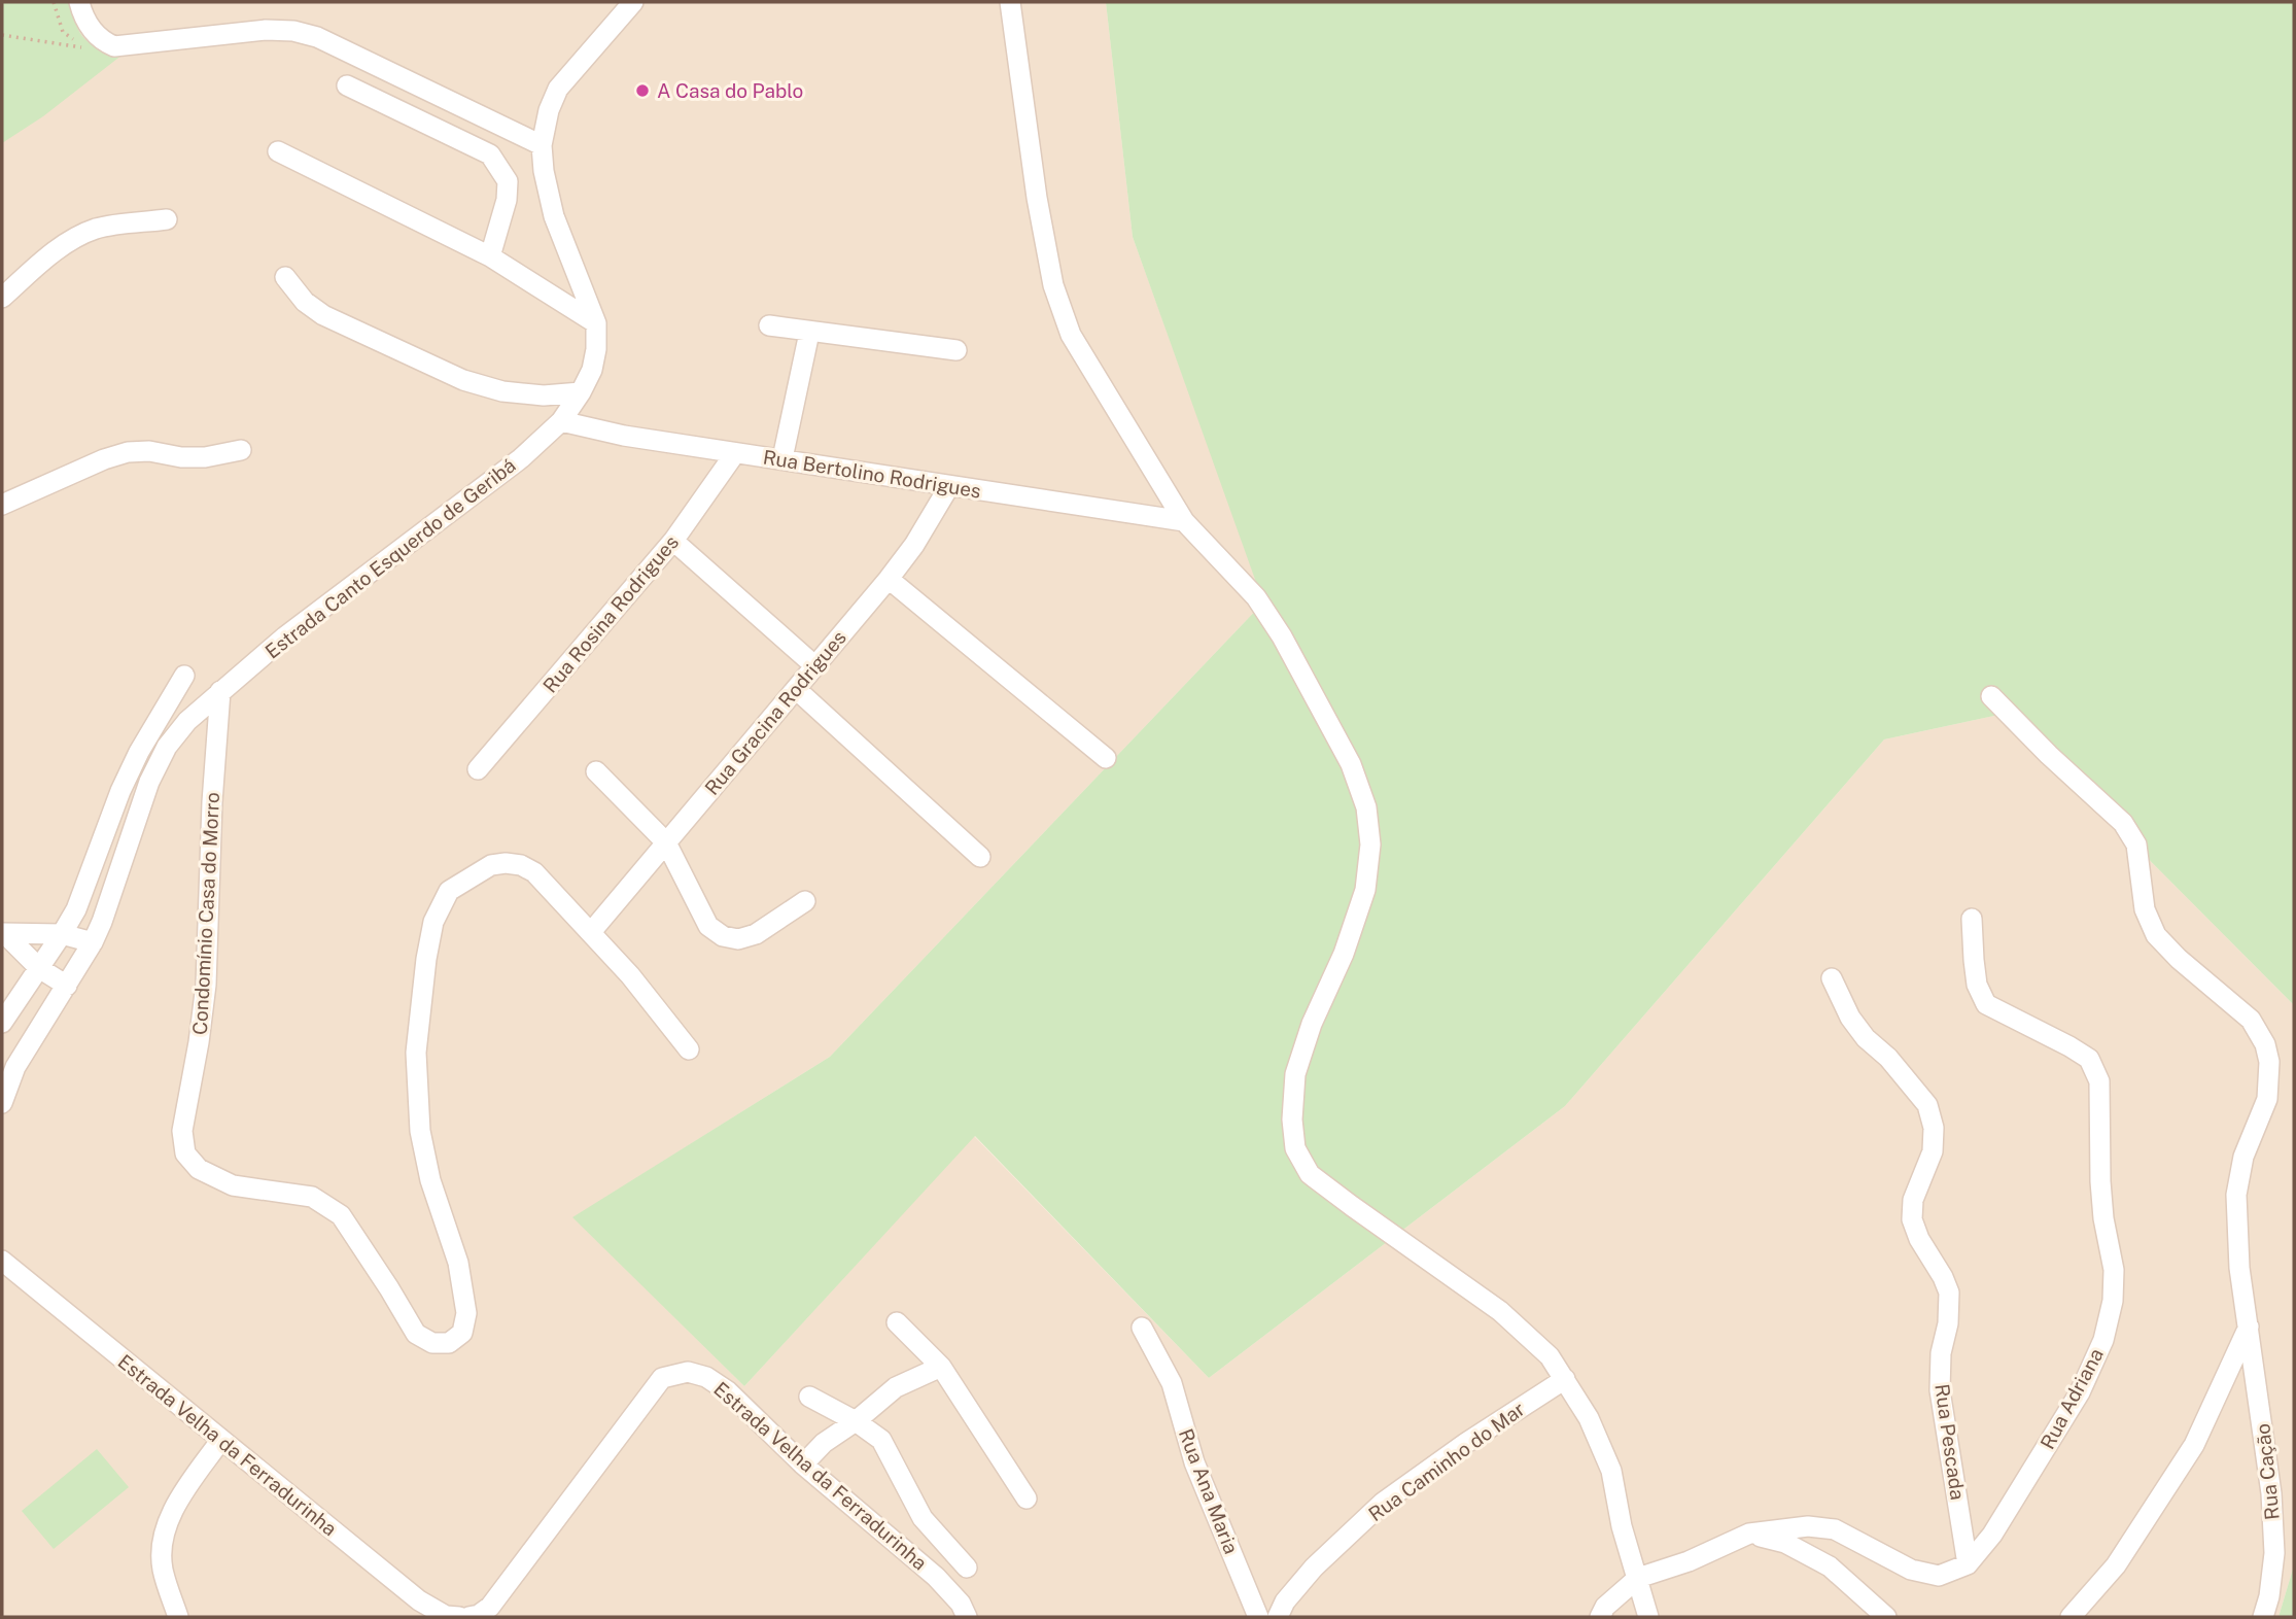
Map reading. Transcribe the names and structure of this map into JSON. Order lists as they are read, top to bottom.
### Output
{
  "streets": {
    "street": [
      "Rua Bertolino Rodrigues",
      "Estrada Canto Esquerdo de Geribá",
      "Rua Rosina Rodrigues",
      "Rua Gracina Rodrigues",
      "Condomínio Casa do Morro",
      "Rua Adriana",
      "Rua Pescada",
      "Estrada Velha da Ferradurinha",
      "Rua Caminho do Mar",
      "Rua Cação",
      "Rua Ana Maria"
    ]
  },
  "crossings": [
    ["Rua Bertolino Rodrigues", "Estrada Canto Esquerdo de Geribá"],
    ["Rua Bertolino Rodrigues", "Rua Rosina Rodrigues"],
    ["Rua Bertolino Rodrigues", "Rua Gracina Rodrigues"],
    ["Estrada Canto Esquerdo de Geribá", "Condomínio Casa do Morro"],
    ["Rua Gracina Rodrigues", "Condomínio Casa do Morro"],
    ["Rua Adriana", "Rua Pescada"]
  ],
  "places": ["A Casa do Pablo"]
}
